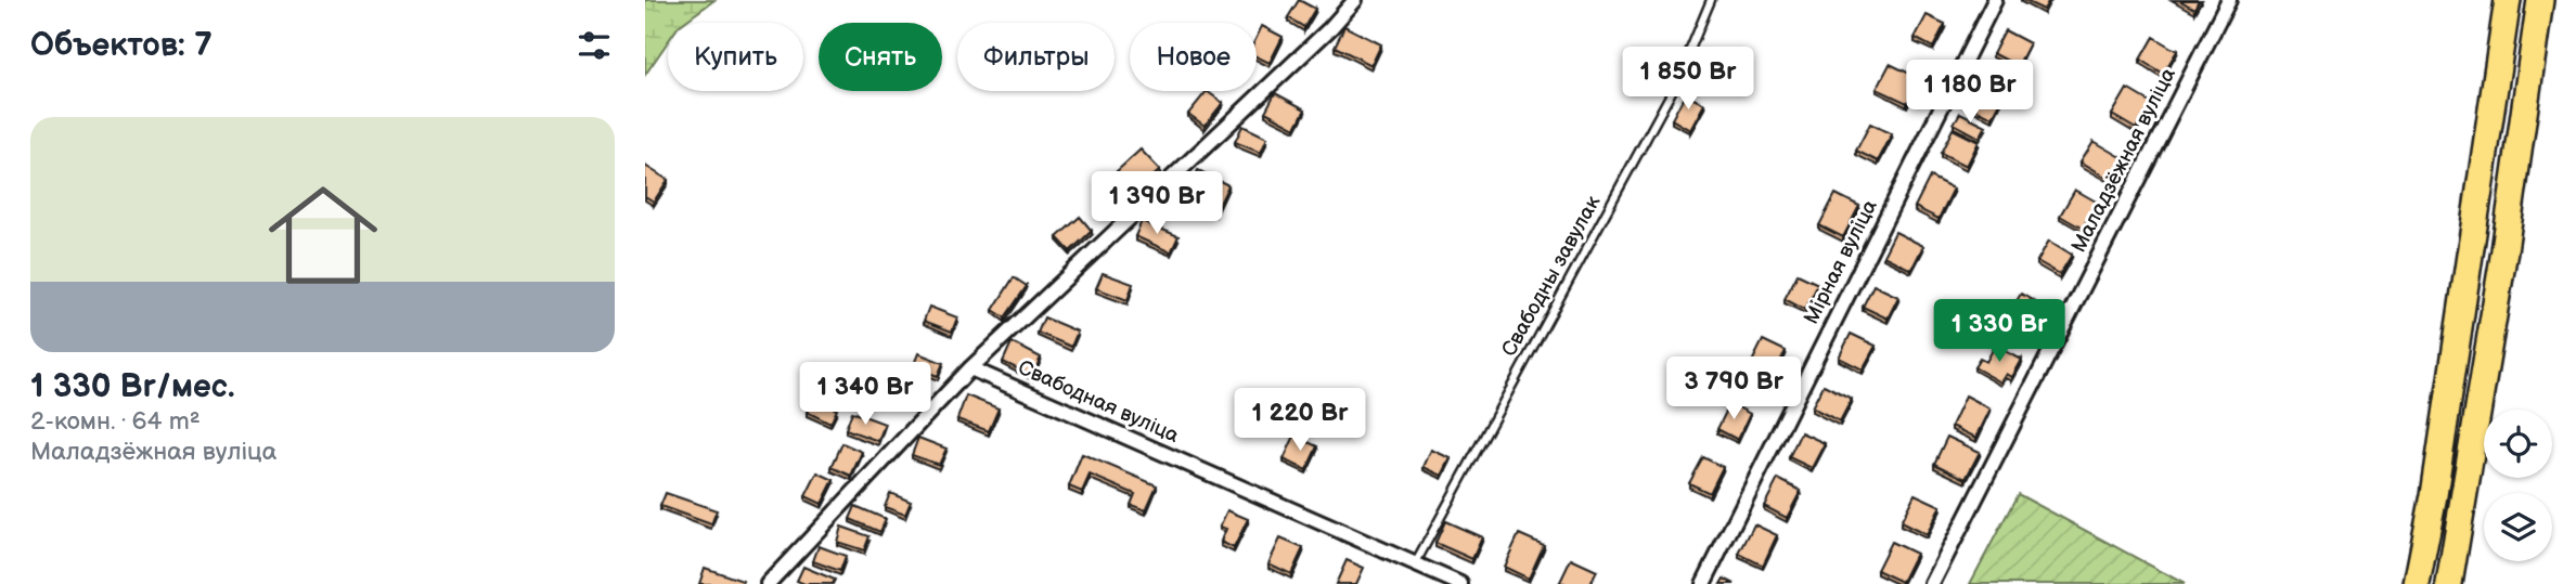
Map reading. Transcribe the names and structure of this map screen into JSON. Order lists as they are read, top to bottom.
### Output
{
  "streets": {
    "street": ["Маладзёжная вуліца", "Мірная вуліца", "Свабодная вуліца"],
    "lane": ["Свабодны завулак"]
  },
  "crossings": [
    ["Свабодны завулак", "Свабодная вуліца"]
  ],
  "page": {
    "heading": "Объектов: 7",
    "chip": [
      "Купить",
      "Снять",
      "Фильтры",
      "Новое"
    ],
    "price": [
      "1 850 Br",
      "1 180 Br",
      "1 390 Br",
      "1 330 Br",
      "3 790 Br",
      "1 340 Br",
      "1 220 Br"
    ],
    "list": [
      {
        "name": "1 330 Br/мес.",
        "note": "2-комн. · 64 m² · Маладзёжная вуліца"
      }
    ]
  }
}
